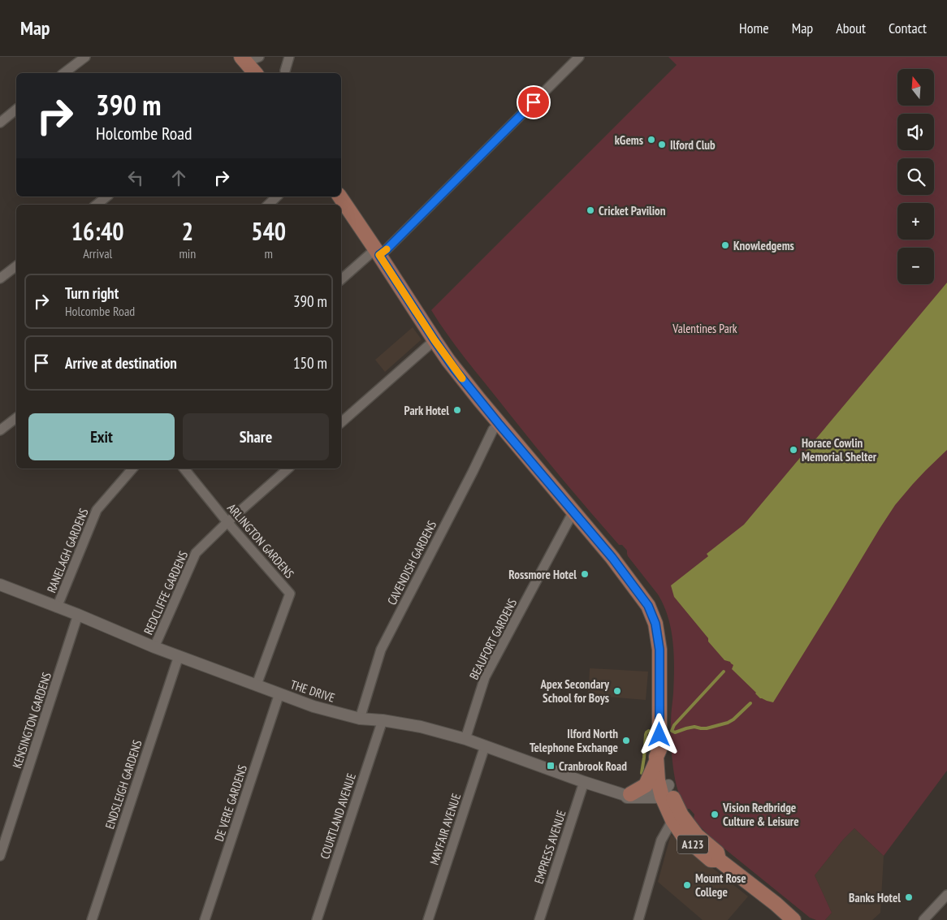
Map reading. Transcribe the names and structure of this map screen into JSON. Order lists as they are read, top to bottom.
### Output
{
  "streets": {
    "main road": ["A123"],
    "street": [
      "ARLINGTON GARDENS",
      "RANELAGH GARDENS",
      "CAVENDISH GARDENS",
      "REDCLIFFE GARDENS",
      "BEAUFORT GARDENS",
      "THE DRIVE",
      "KENSINGTON GARDENS",
      "ENDSLEIGH GARDENS",
      "DE VERE GARDENS",
      "COURTLAND AVENUE",
      "MAYFAIR AVENUE",
      "EMPRESS AVENUE"
    ]
  },
  "crossings": [
    ["ARLINGTON GARDENS", "REDCLIFFE GARDENS"],
    ["ARLINGTON GARDENS", "THE DRIVE"],
    ["RANELAGH GARDENS", "THE DRIVE"],
    ["CAVENDISH GARDENS", "THE DRIVE"],
    ["CAVENDISH GARDENS", "A123"],
    ["REDCLIFFE GARDENS", "THE DRIVE"],
    ["BEAUFORT GARDENS", "THE DRIVE"],
    ["BEAUFORT GARDENS", "A123"],
    ["THE DRIVE", "KENSINGTON GARDENS"],
    ["THE DRIVE", "ENDSLEIGH GARDENS"],
    ["THE DRIVE", "DE VERE GARDENS"],
    ["THE DRIVE", "COURTLAND AVENUE"],
    ["THE DRIVE", "MAYFAIR AVENUE"],
    ["THE DRIVE", "EMPRESS AVENUE"]
  ],
  "parks": ["Valentines Park"],
  "places": {
    "other": [
      "kGems",
      "Ilford Club",
      "Cricket Pavilion",
      "Knowledgems",
      "Park Hotel",
      "Horace Cowlin Memorial Shelter",
      "Rossmore Hotel",
      "Apex Secondary School for Boys",
      "Ilford North Telephone Exchange",
      "Vision Redbridge Culture & Leisure",
      "Mount Rose College",
      "Banks Hotel"
    ],
    "transit": ["Cranbrook Road"]
  },
  "north": "top",
  "page": {
    "header": "Map",
    "nav": [
      "Home",
      "Map",
      "About",
      "Contact"
    ],
    "map_buttons": ["+", "−"],
    "turn": ["390 m", "Holcombe Road"],
    "eta": [
      "16:40",
      "Arrival",
      "2",
      "min",
      "540",
      "m"
    ],
    "list": [
      {
        "name": "Turn right",
        "note": "Holcombe Road",
        "value": "390 m"
      },
      {
        "name": "Arrive at destination",
        "value": "150 m"
      }
    ],
    "buttons": ["Exit", "Share"]
  }
}
